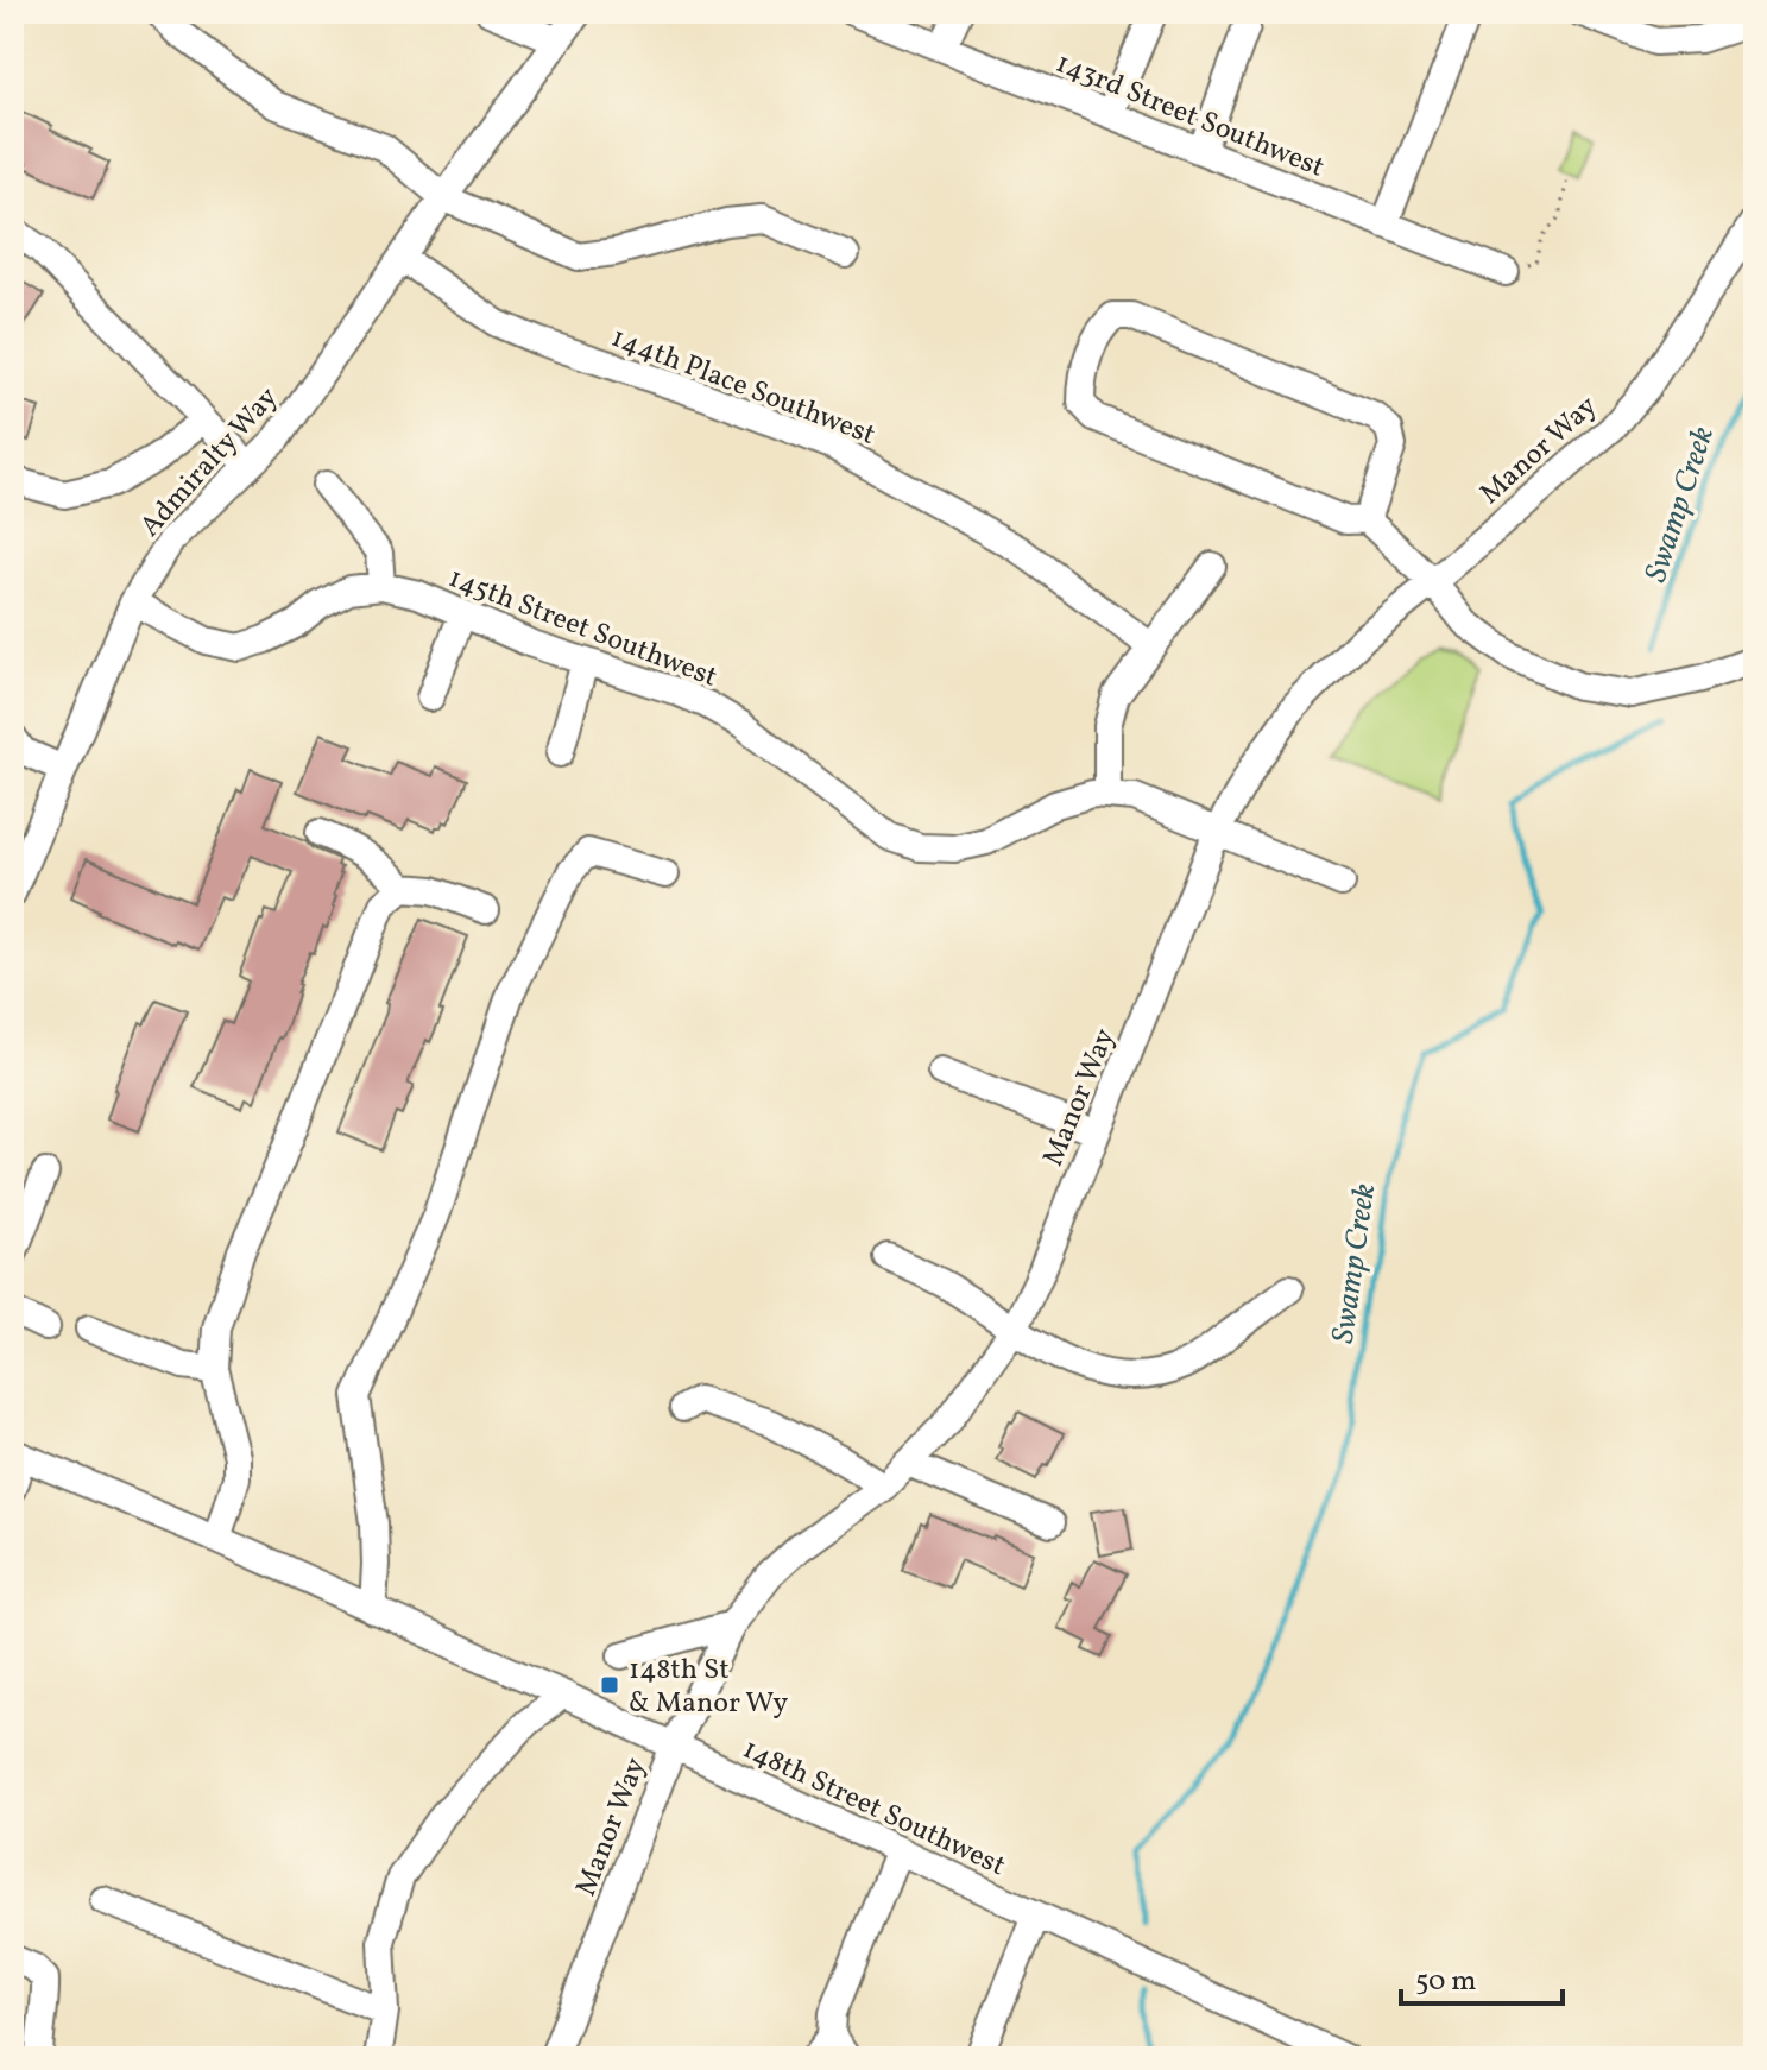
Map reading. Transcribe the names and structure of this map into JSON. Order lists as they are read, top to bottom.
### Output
{
  "streets": {
    "street": [
      "143rd Street Southwest",
      "144th Place Southwest",
      "Manor Way",
      "Admiralty Way",
      "145th Street Southwest",
      "148th Street Southwest"
    ]
  },
  "crossings": [
    ["144th Place Southwest", "Admiralty Way"],
    ["Manor Way", "145th Street Southwest"],
    ["Manor Way", "148th Street Southwest"],
    ["Admiralty Way", "145th Street Southwest"]
  ],
  "water": ["Swamp Creek"],
  "places": {
    "transit": ["148th St & Manor Wy"]
  },
  "scale_bar": "50 m"
}
